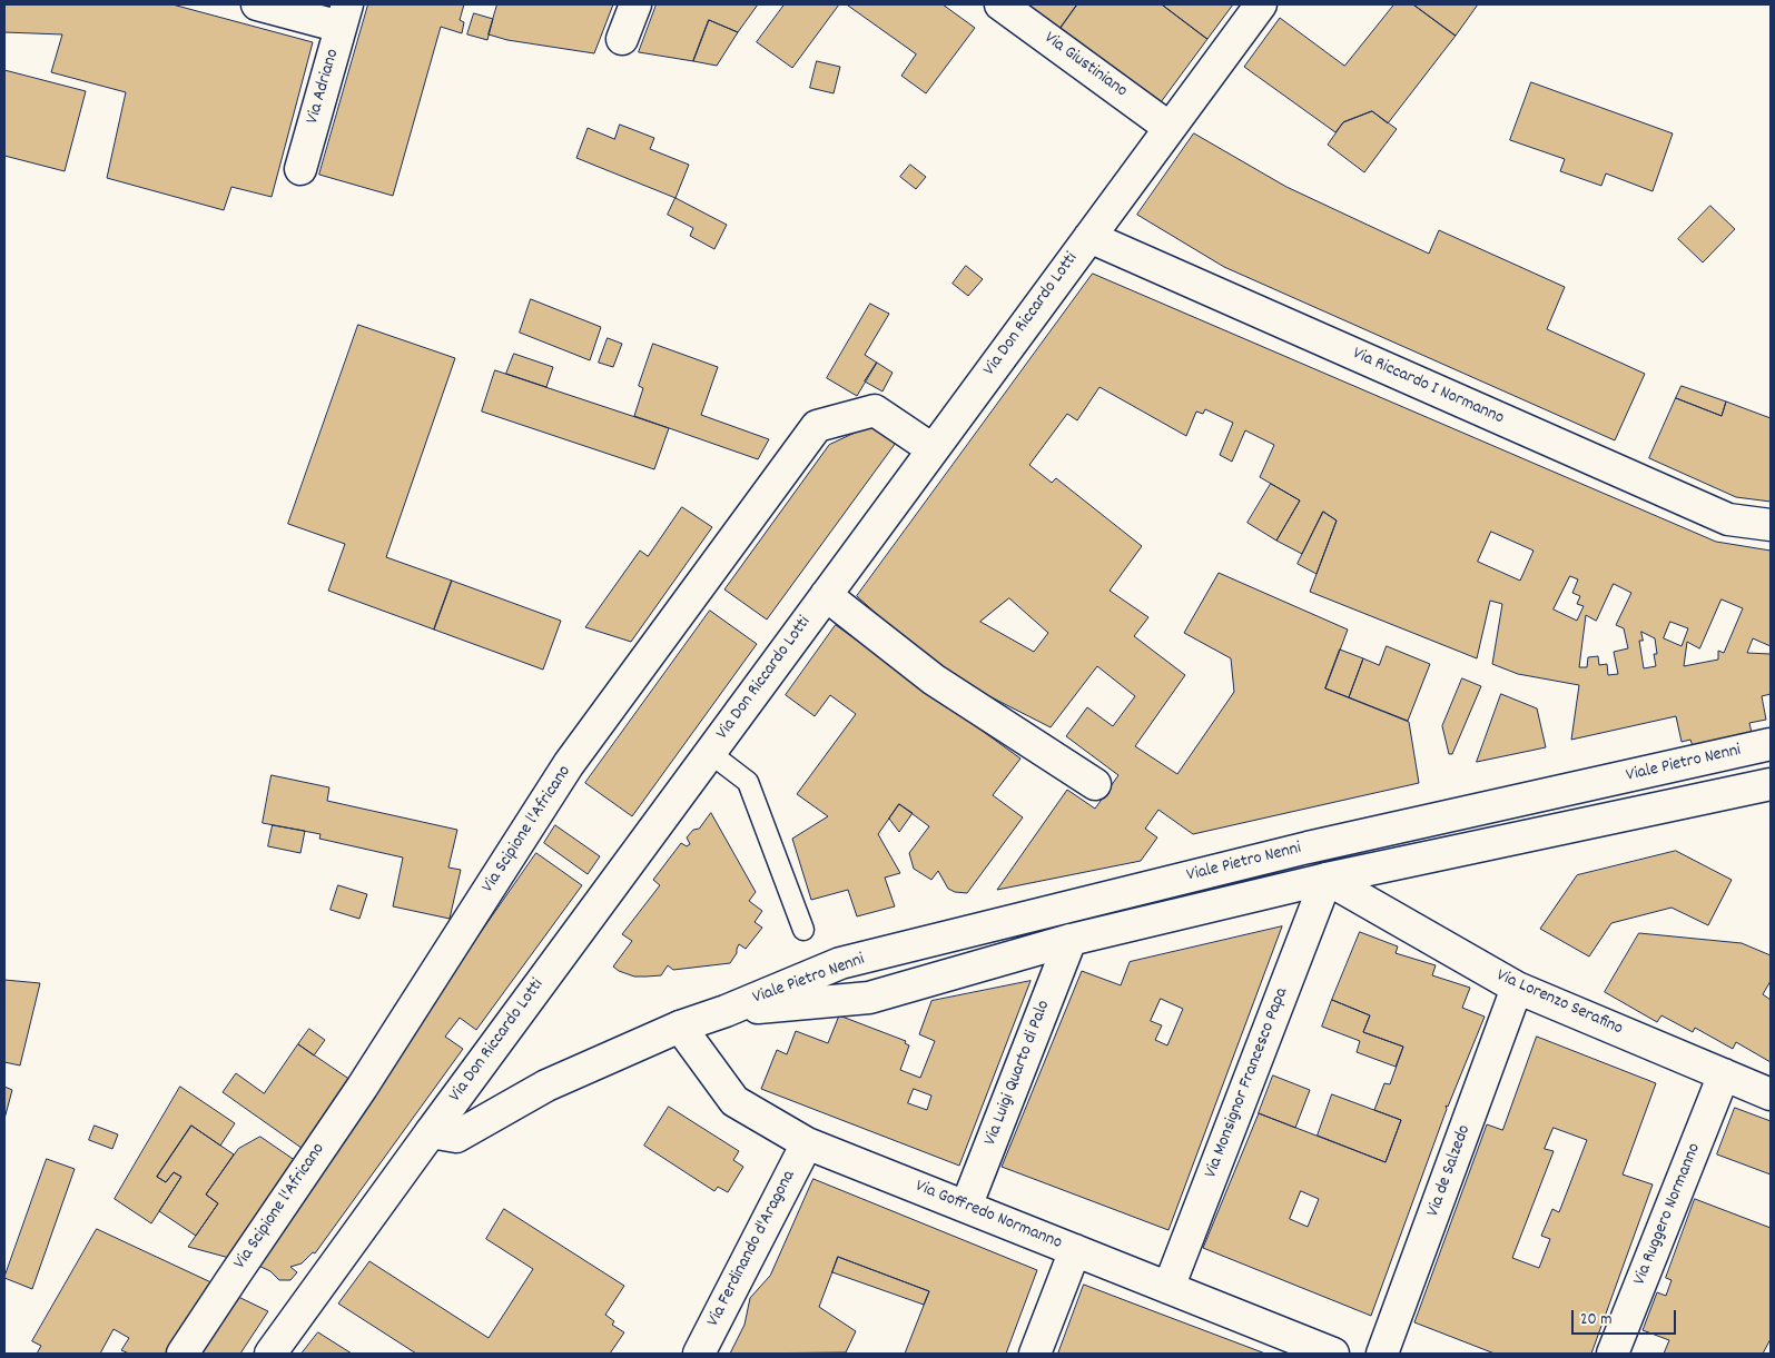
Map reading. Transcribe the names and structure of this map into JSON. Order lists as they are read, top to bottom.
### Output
{
  "streets": {
    "street": [
      "Via Giustiniano",
      "Via Adriano",
      "Via Don Riccardo Lotti",
      "Via Riccardo I Normanno",
      "Viale Pietro Nenni",
      "Via Scipione l'Africano",
      "Via Lorenzo Serafino",
      "Via Luigi Quarto di Palo",
      "Via Monsignor Francesco Papa",
      "Via de Salzedo",
      "Via Ruggero Normanno",
      "Via Goffredo Normanno",
      "Via Ferdinando d'Aragona"
    ]
  },
  "crossings": [
    ["Via Giustiniano", "Via Don Riccardo Lotti"],
    ["Via Don Riccardo Lotti", "Via Riccardo I Normanno"],
    ["Via Don Riccardo Lotti", "Viale Pietro Nenni"],
    ["Via Don Riccardo Lotti", "Via Scipione l'Africano"],
    ["Viale Pietro Nenni", "Via Lorenzo Serafino"],
    ["Viale Pietro Nenni", "Via Luigi Quarto di Palo"],
    ["Viale Pietro Nenni", "Via Monsignor Francesco Papa"],
    ["Viale Pietro Nenni", "Via Goffredo Normanno"],
    ["Via Lorenzo Serafino", "Via Monsignor Francesco Papa"],
    ["Via Lorenzo Serafino", "Via de Salzedo"],
    ["Via Lorenzo Serafino", "Via Ruggero Normanno"],
    ["Via Luigi Quarto di Palo", "Via Goffredo Normanno"],
    ["Via Monsignor Francesco Papa", "Via Goffredo Normanno"],
    ["Via Goffredo Normanno", "Via Ferdinando d'Aragona"]
  ],
  "scale_bar": "20 m"
}
